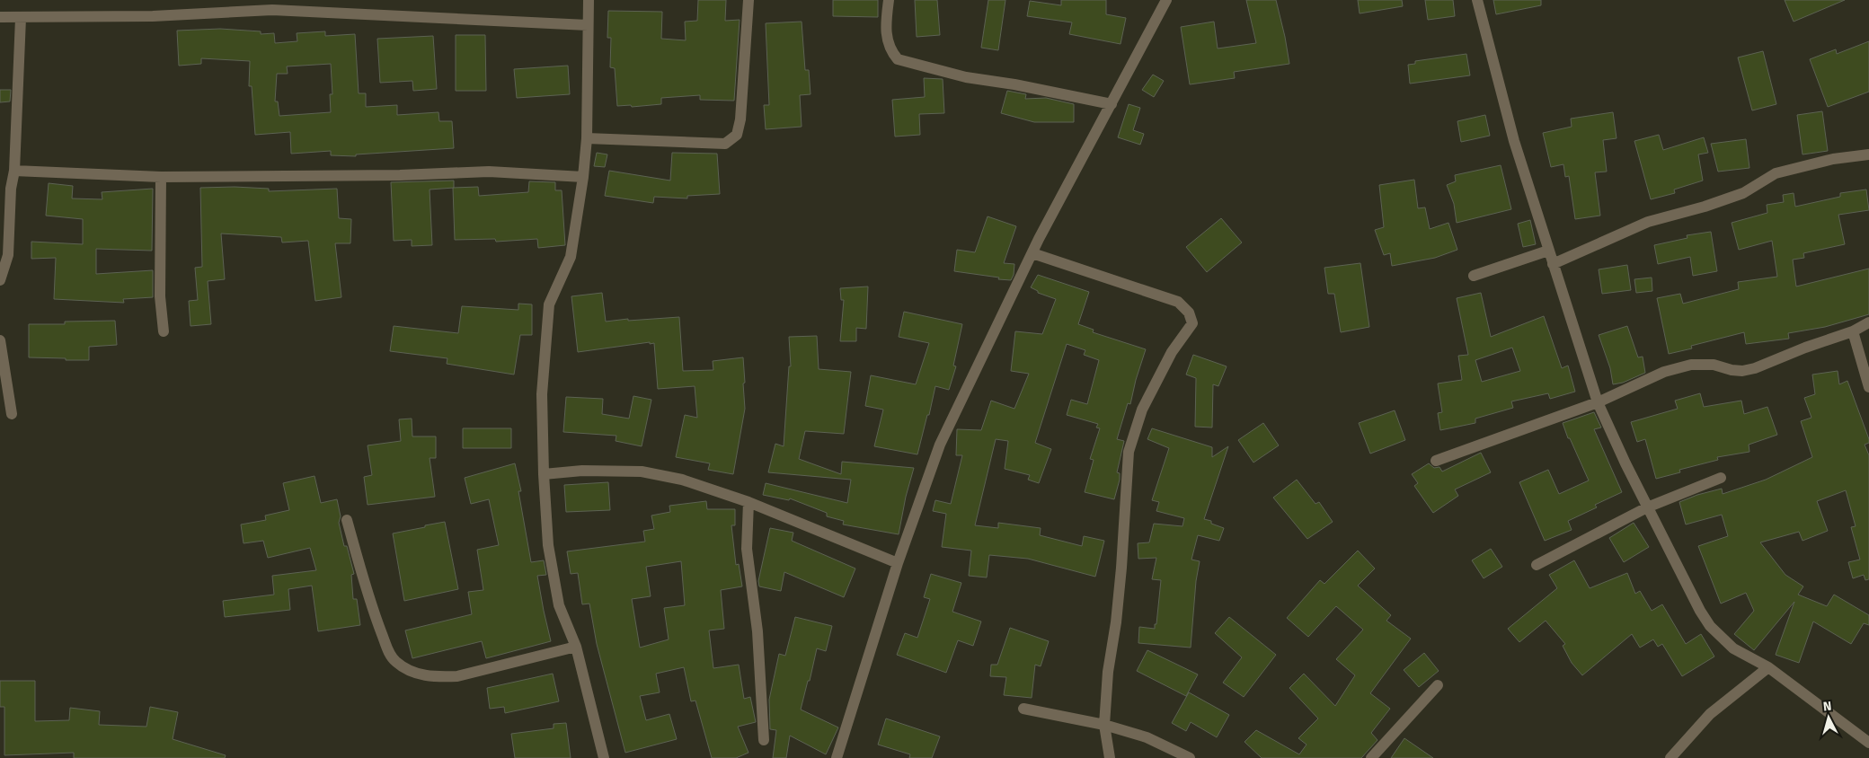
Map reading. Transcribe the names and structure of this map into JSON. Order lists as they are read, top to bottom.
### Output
{
  "north": "top"
}
